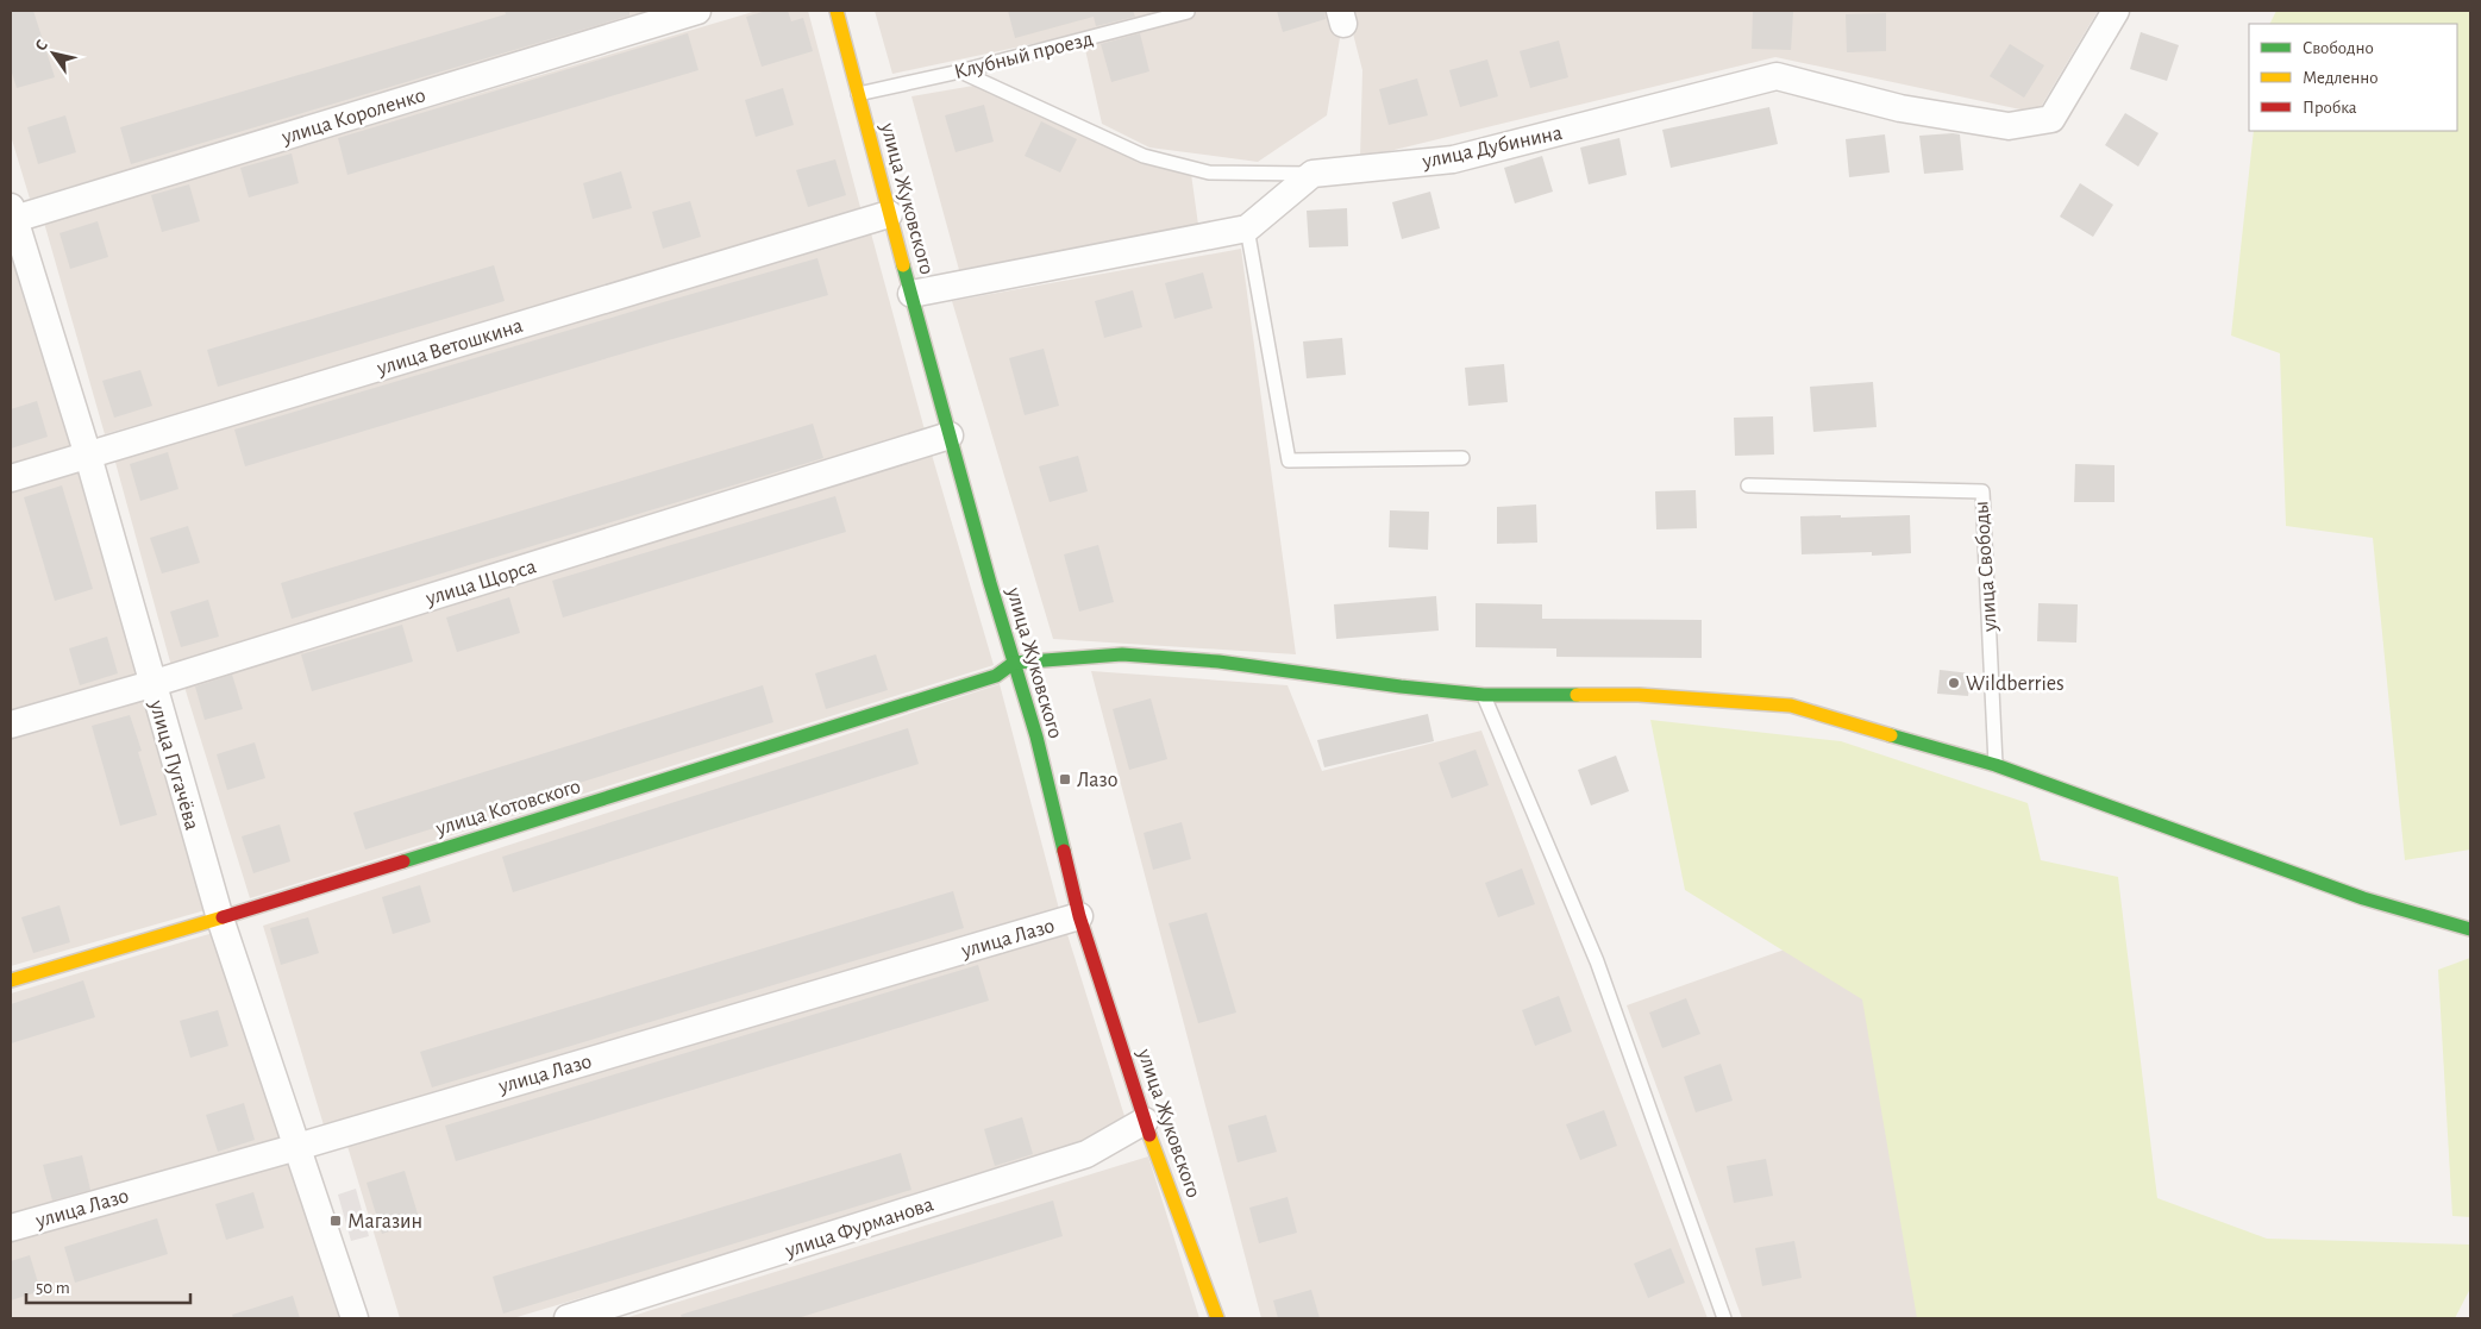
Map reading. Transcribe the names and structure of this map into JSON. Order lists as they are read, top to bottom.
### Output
{
  "streets": {
    "street": [
      "улица Короленко",
      "улица Дубинина",
      "улица Жуковского",
      "улица Ветошкина",
      "улица Щорса",
      "улица Пугачёва",
      "улица Котовского",
      "улица Лазо",
      "улица Фурманова"
    ],
    "lane": ["Клубный проезд", "улица Свободы"]
  },
  "crossings": [
    ["Клубный проезд", "улица Жуковского"],
    ["улица Короленко", "улица Пугачёва"],
    ["улица Жуковского", "улица Ветошкина"],
    ["улица Жуковского", "улица Щорса"],
    ["улица Жуковского", "улица Котовского"],
    ["улица Жуковского", "улица Лазо"],
    ["улица Жуковского", "улица Фурманова"],
    ["улица Ветошкина", "улица Пугачёва"],
    ["улица Щорса", "улица Пугачёва"],
    ["улица Пугачёва", "улица Котовского"],
    ["улица Пугачёва", "улица Лазо"]
  ],
  "places": {
    "other": ["Wildberries"],
    "transit": ["Лазо", "Магазин"]
  },
  "legend": ["Свободно", "Медленно", "Пробка"],
  "scale_bar": "50 m",
  "north": "top left"
}
